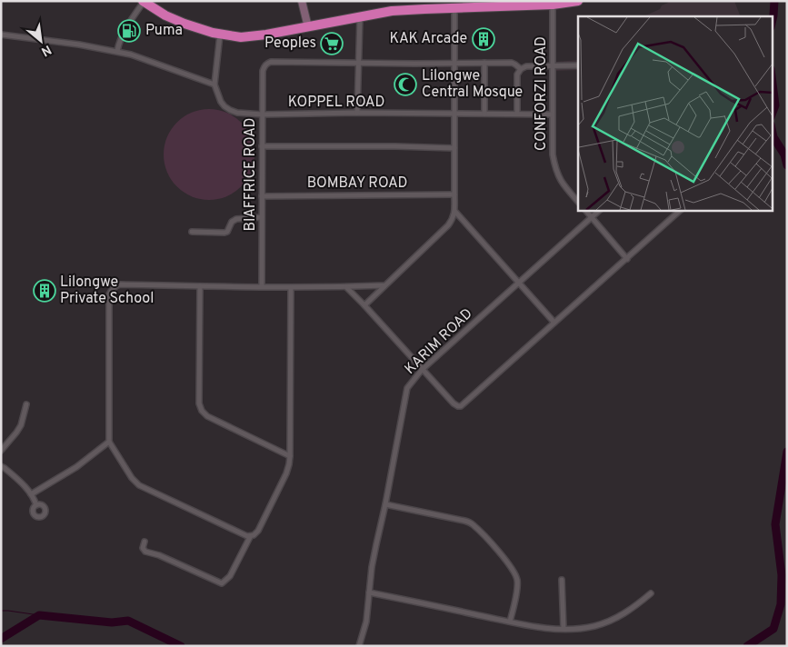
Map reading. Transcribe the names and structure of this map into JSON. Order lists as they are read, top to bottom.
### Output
{
  "streets": {
    "street": [
      "CONFORZI ROAD",
      "KOPPEL ROAD",
      "BIAFFRICE ROAD",
      "BOMBAY ROAD",
      "KARIM ROAD"
    ]
  },
  "crossings": [
    ["CONFORZI ROAD", "KOPPEL ROAD"],
    ["KOPPEL ROAD", "BIAFFRICE ROAD"],
    ["BIAFFRICE ROAD", "BOMBAY ROAD"]
  ],
  "places": {
    "fuel station": ["Puma"],
    "building": ["KAK Arcade", "Lilongwe Private School"],
    "supermarket": ["Peoples"],
    "mosque": ["Lilongwe Central Mosque"]
  },
  "north": "bottom right"
}
